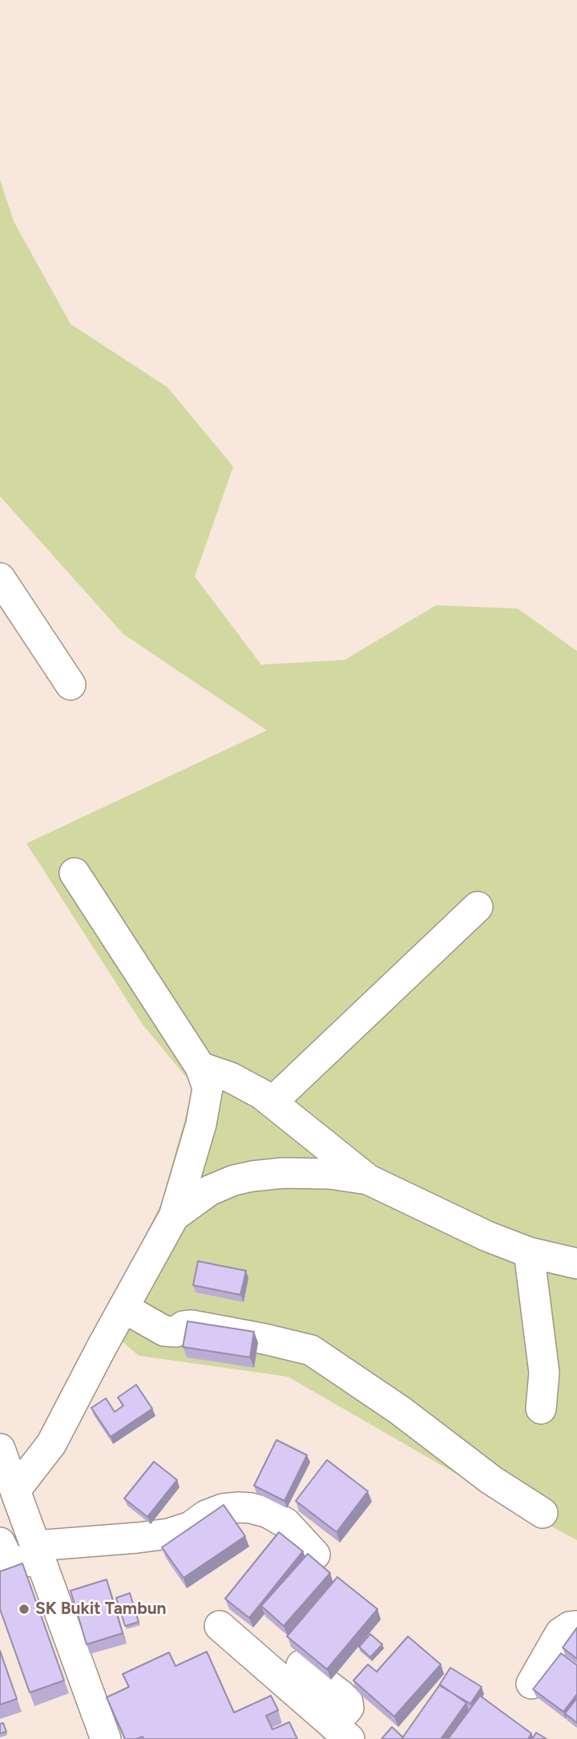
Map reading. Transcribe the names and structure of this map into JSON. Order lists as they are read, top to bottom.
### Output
{
  "places": ["SK Bukit Tambun"]
}
